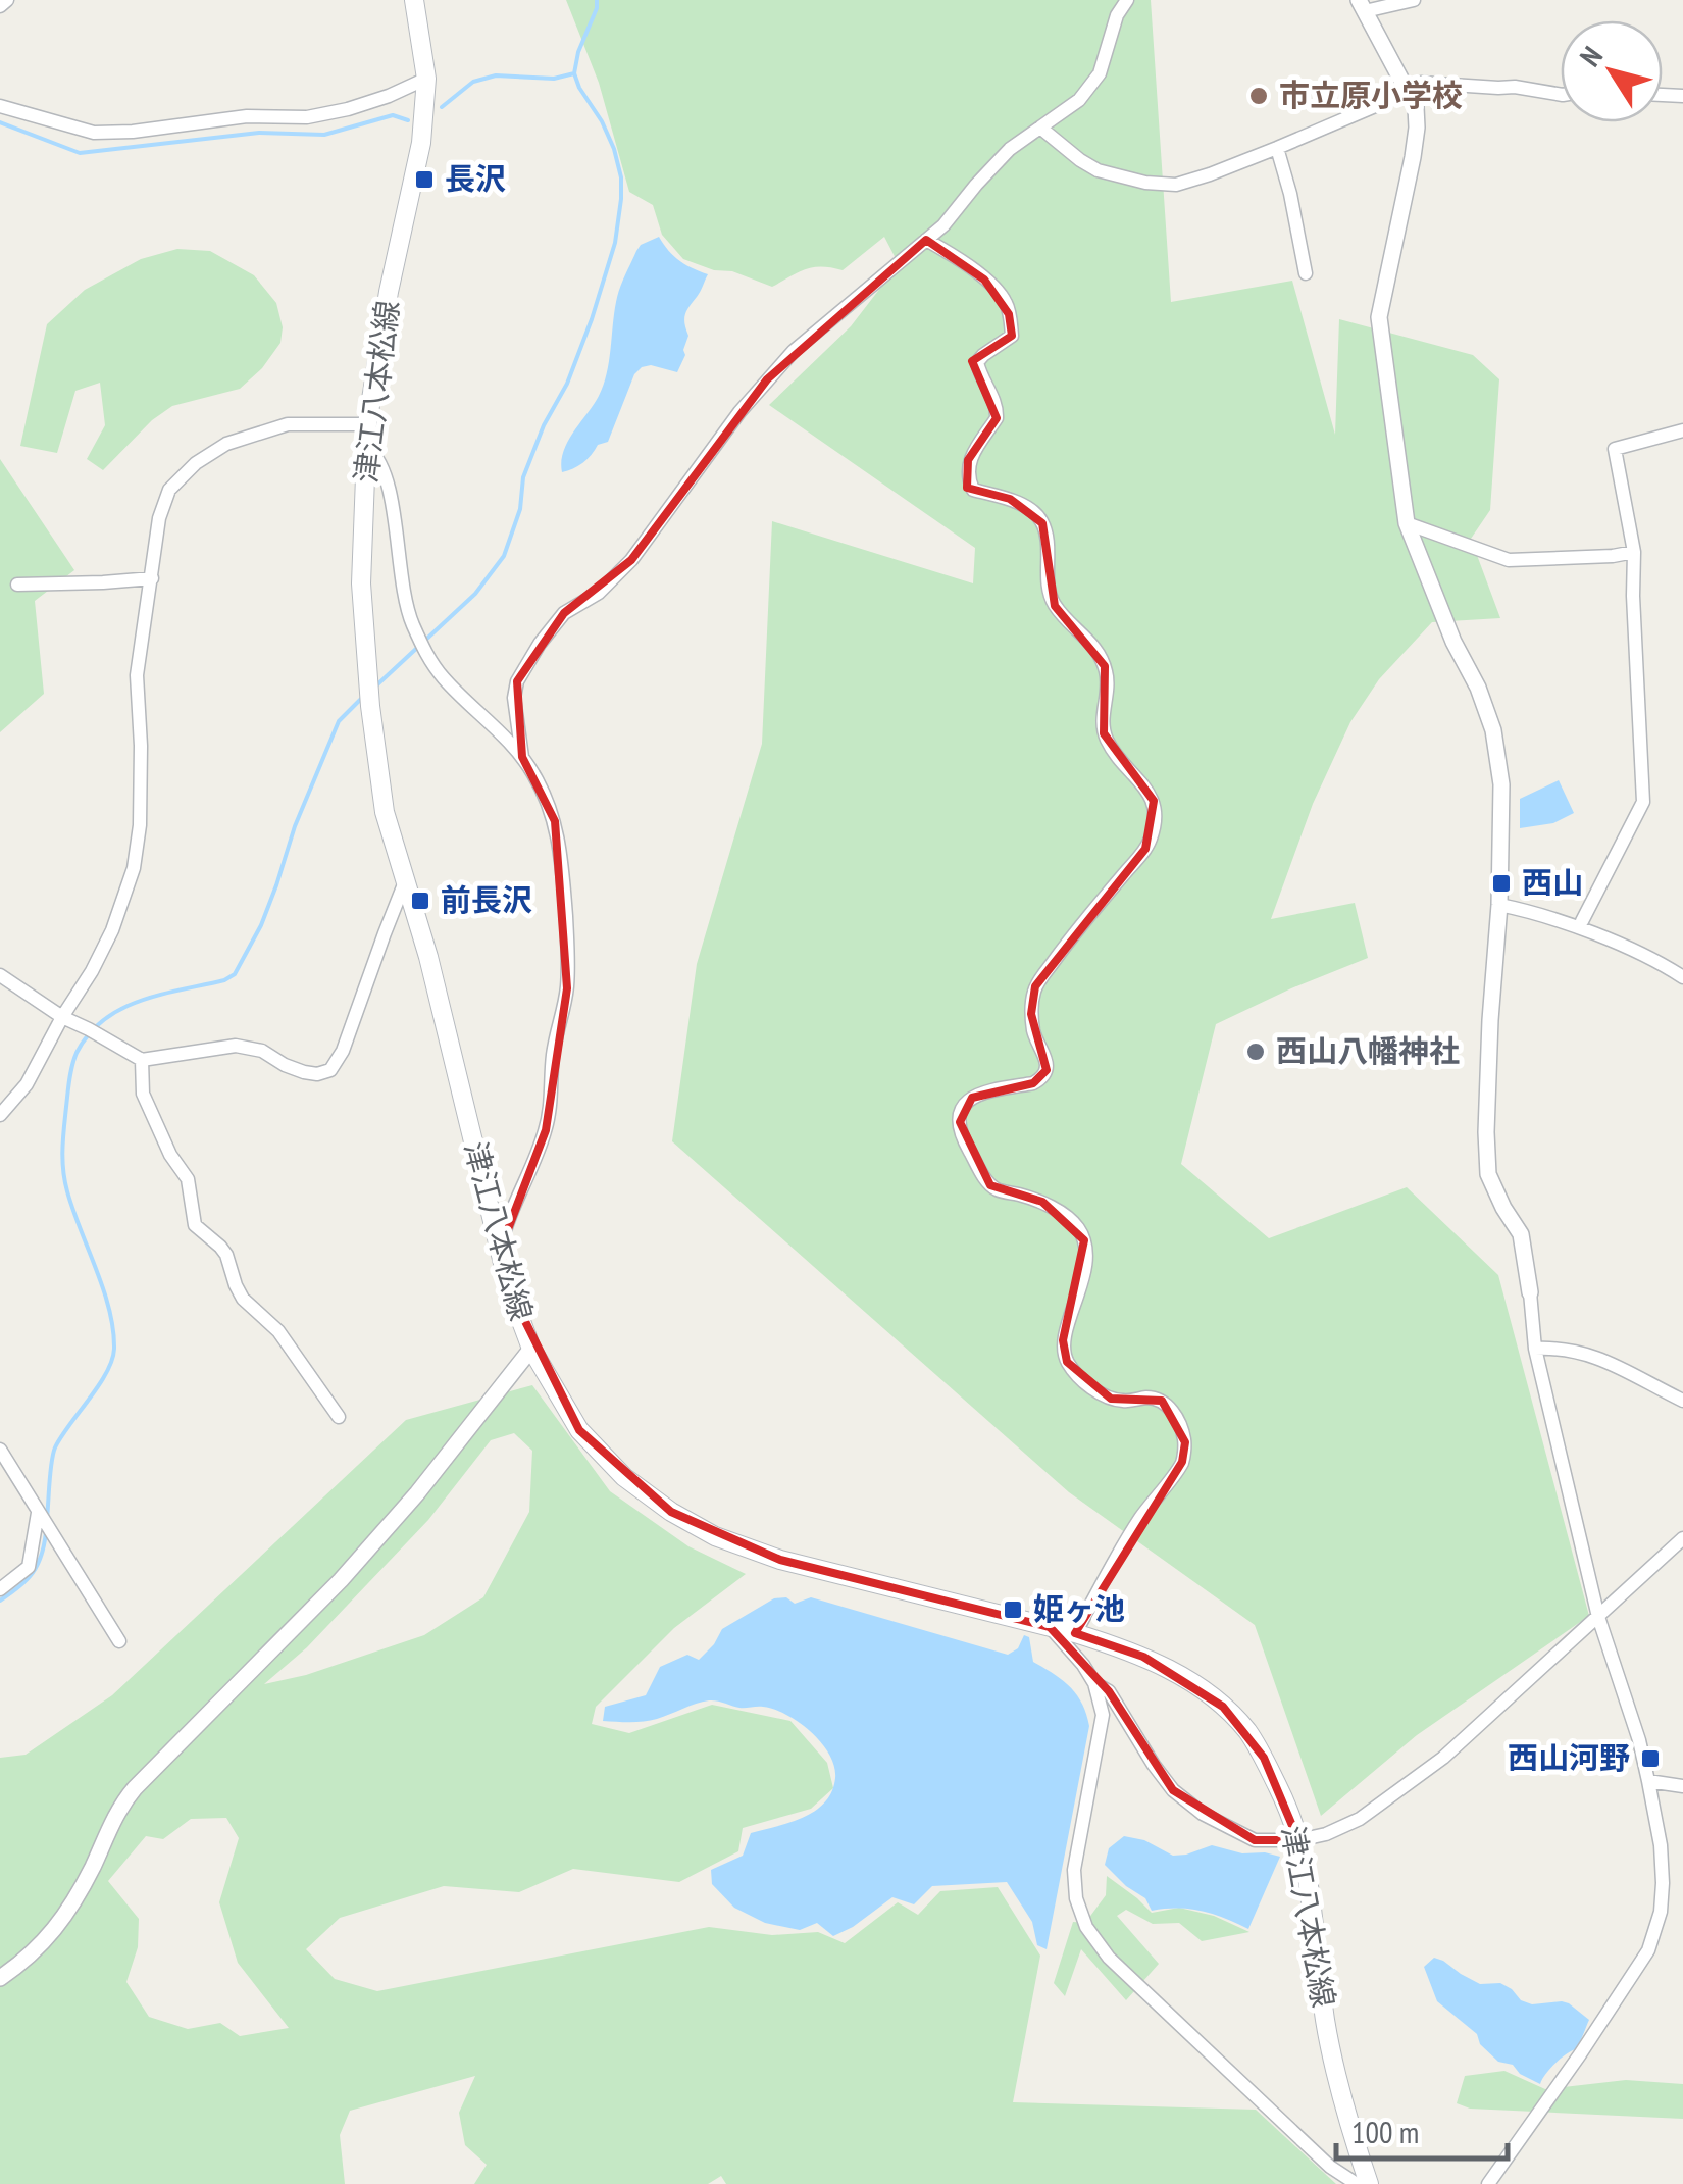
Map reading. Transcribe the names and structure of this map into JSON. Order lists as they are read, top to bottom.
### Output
{
  "streets": {
    "main road": ["津江八本松線"]
  },
  "places": {
    "other": ["市立原小学校", "西山八幡神社"],
    "transit": [
      "長沢",
      "西山",
      "前長沢",
      "姫ヶ池",
      "西山河野"
    ]
  },
  "scale_bar": "100 m",
  "north": "top left"
}
